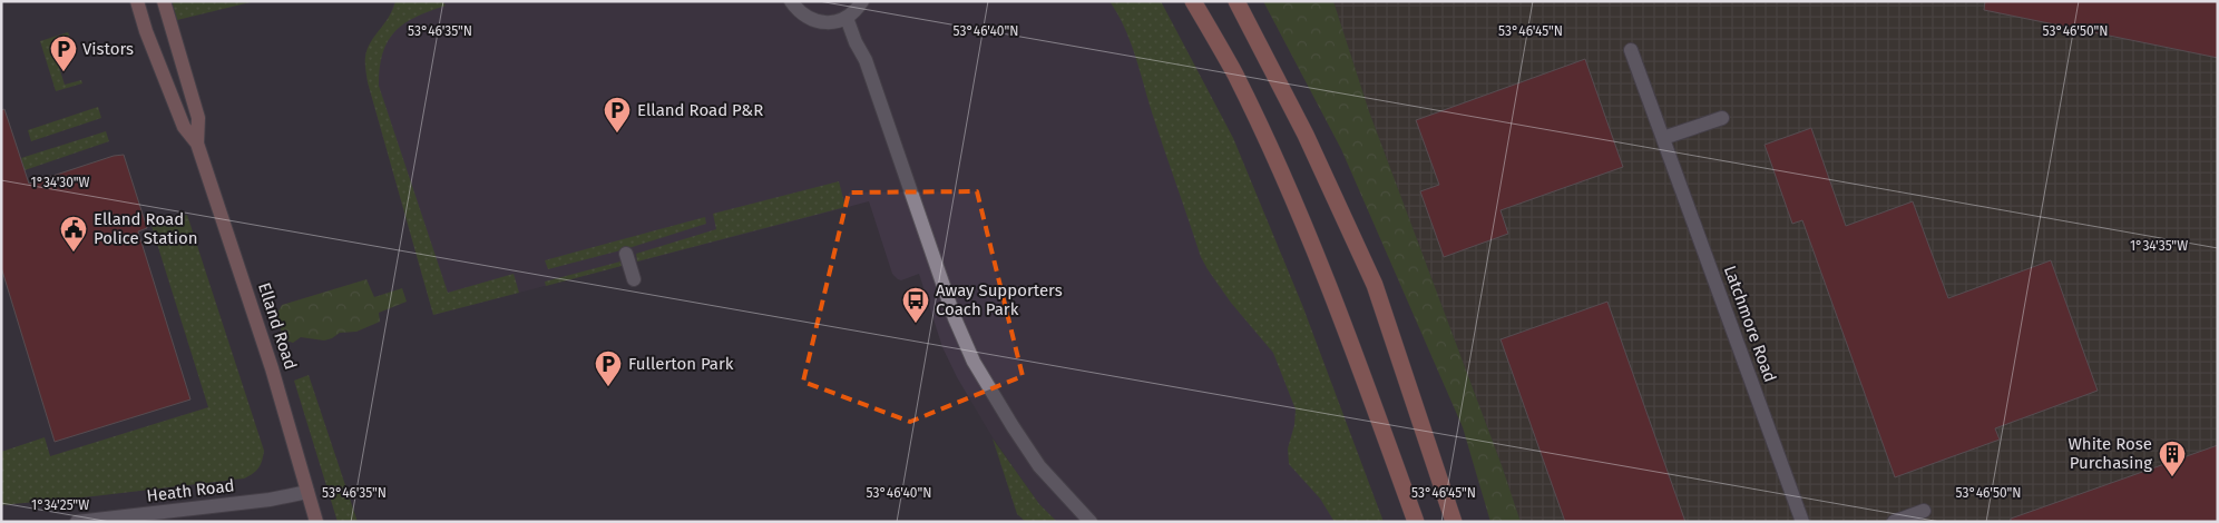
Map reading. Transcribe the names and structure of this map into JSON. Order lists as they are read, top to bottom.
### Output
{
  "streets": {
    "main road": ["Elland Road"],
    "street": ["Latchmore Road", "Heath Road"]
  },
  "crossings": [
    ["Elland Road", "Heath Road"]
  ],
  "places": {
    "parking": ["Vistors", "Elland Road P&R", "Fullerton Park"],
    "public building": ["Elland Road Police Station"],
    "bus stop": ["Away Supporters Coach Park"],
    "building": ["White Rose Purchasing"]
  },
  "coordinates": [
    "53°46'35\"N",
    "53°46'40\"N",
    "53°46'45\"N",
    "53°46'50\"N",
    "1°34'30\"W",
    "1°34'35\"W",
    "1°34'25\"W"
  ]
}
